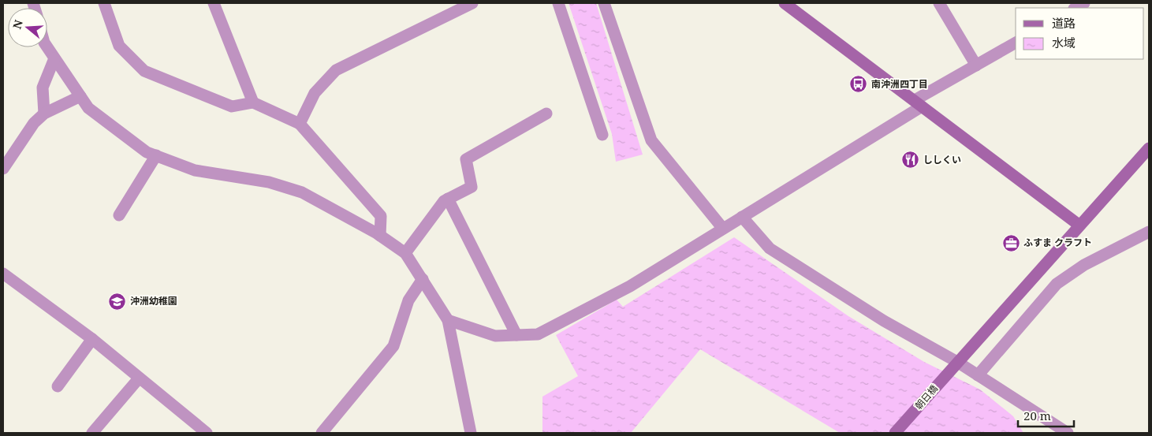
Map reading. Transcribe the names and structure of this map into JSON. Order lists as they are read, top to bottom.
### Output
{
  "streets": {
    "street": ["朝日橋"]
  },
  "places": {
    "bus stop": ["南沖洲四丁目"],
    "restaurant": ["ししくい"],
    "office": ["ふすま クラフト"],
    "school or university": ["沖洲幼稚園"]
  },
  "legend": ["道路", "水域"],
  "scale_bar": "20 m",
  "north": "left"
}
